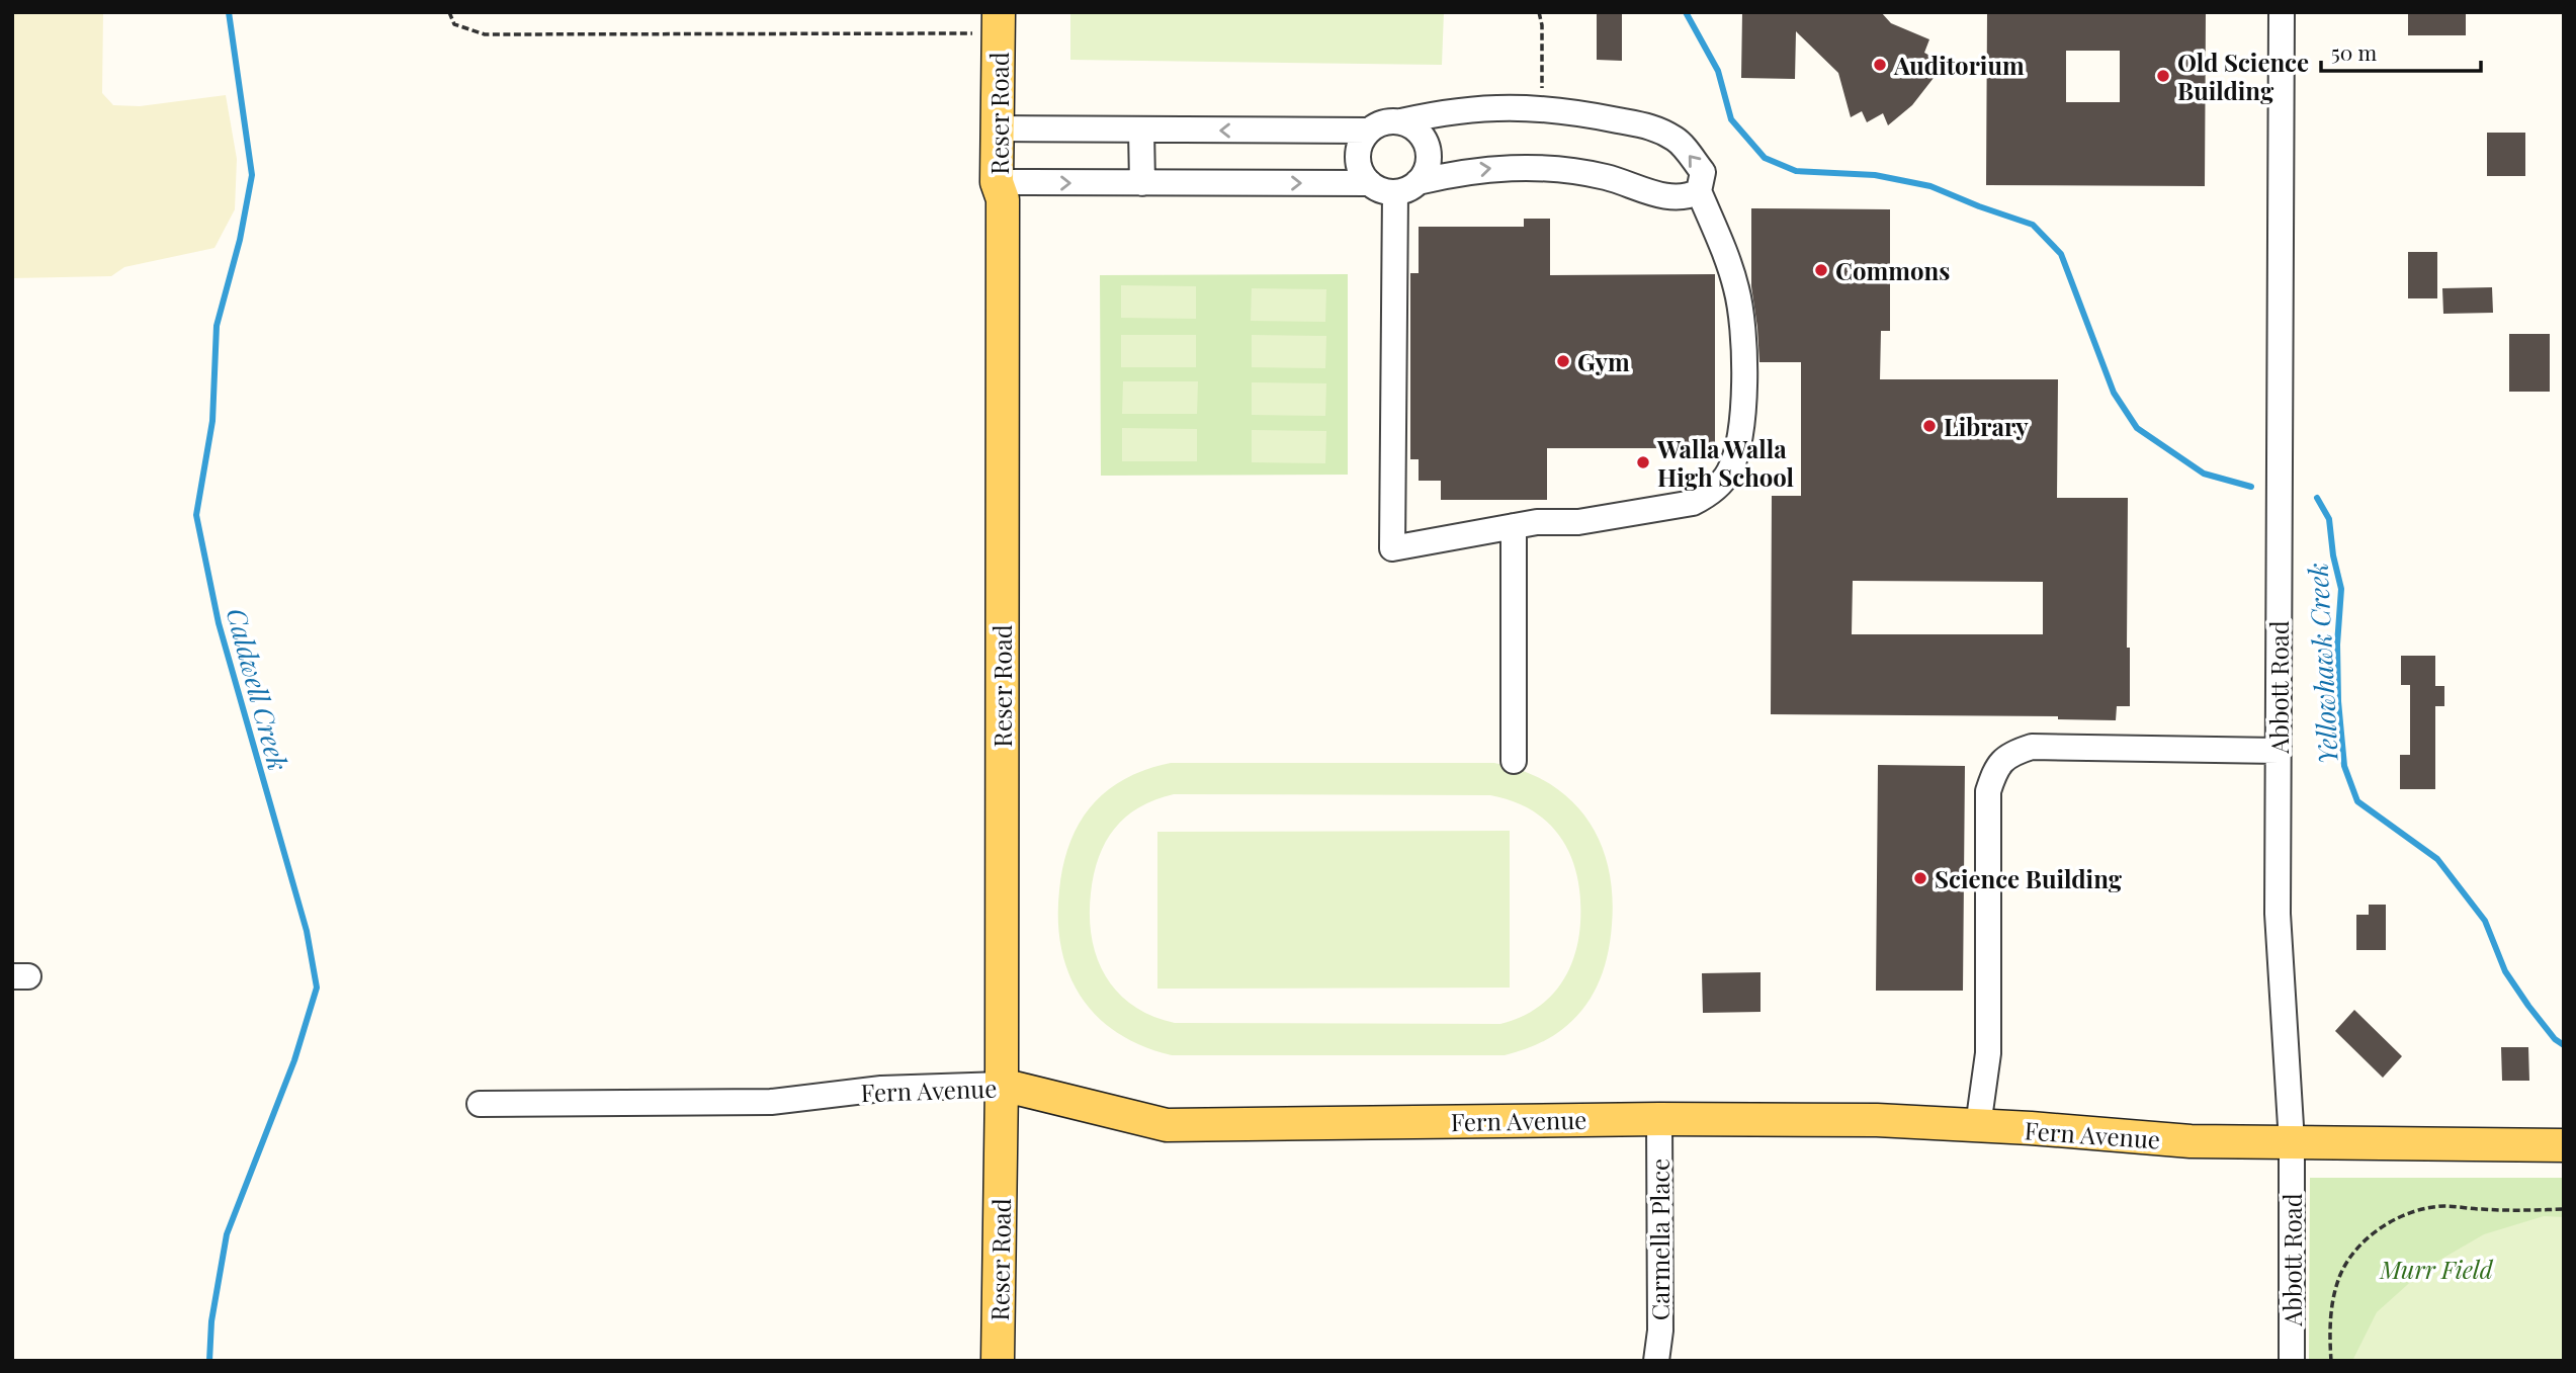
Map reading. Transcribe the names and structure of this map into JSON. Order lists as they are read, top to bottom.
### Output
{
  "streets": {
    "main road": ["Reser Road", "Fern Avenue"],
    "street": ["Abbott Road", "Carmella Place"]
  },
  "crossings": [
    ["Reser Road", "Fern Avenue"],
    ["Abbott Road", "Fern Avenue"],
    ["Fern Avenue", "Carmella Place"]
  ],
  "water": ["Yellowhawk Creek", "Caldwell Creek"],
  "parks": ["Murr Field"],
  "places": [
    "Auditorium",
    "Old Science Building",
    "Commons",
    "Gym",
    "Library",
    "Walla Walla High School",
    "Science Building"
  ],
  "scale_bar": "50 m"
}
